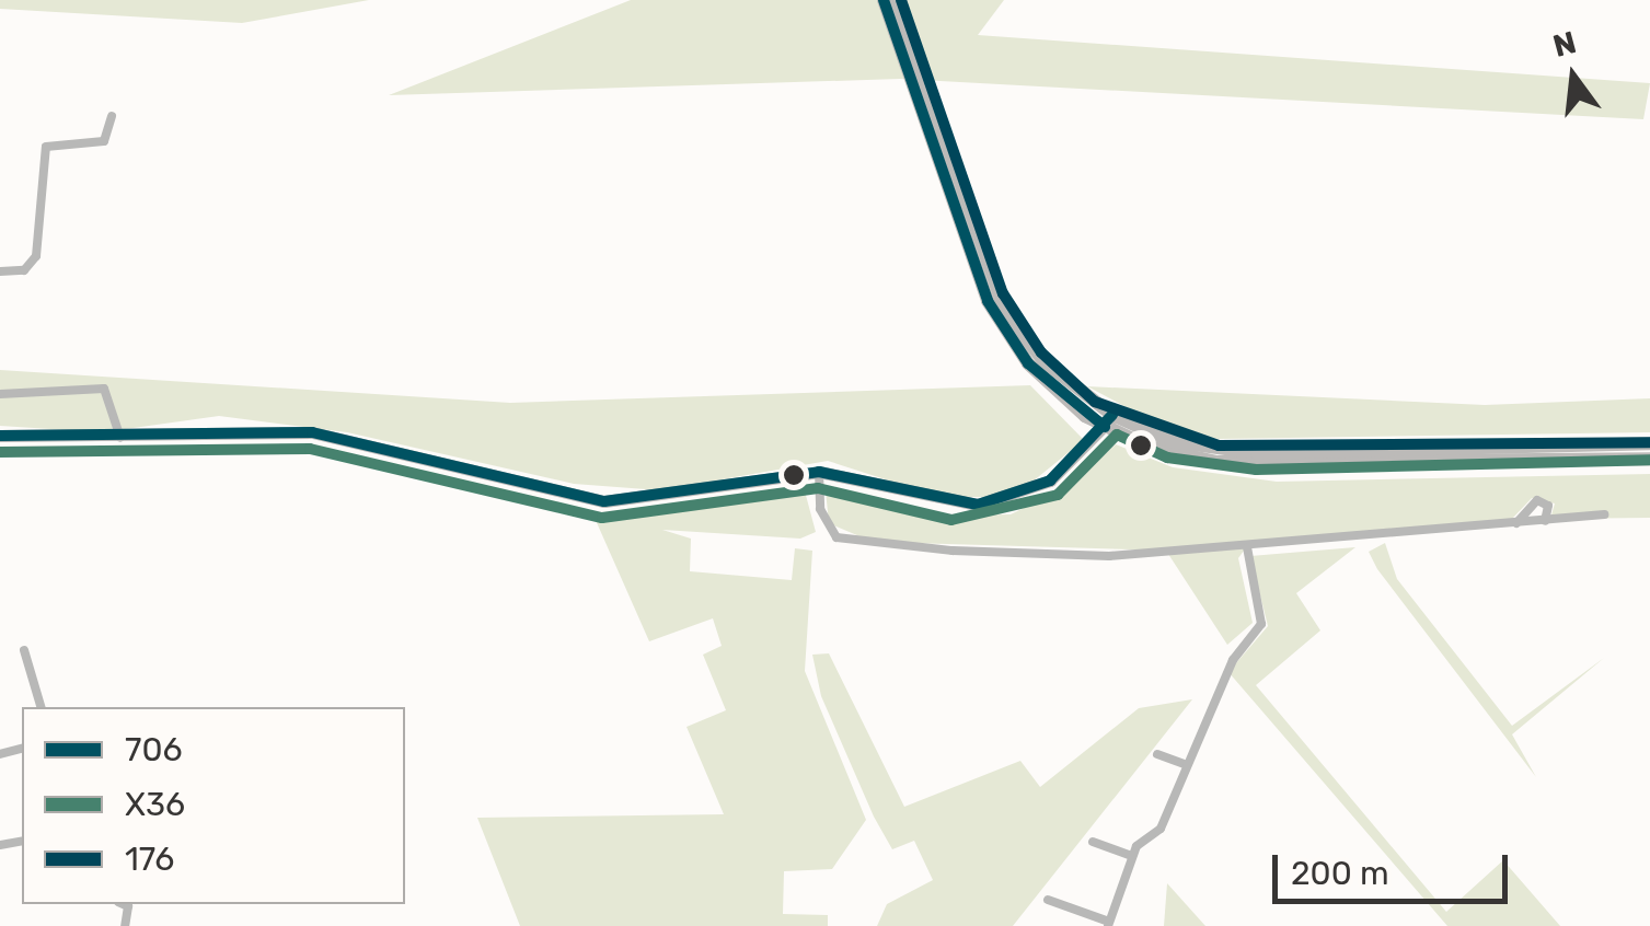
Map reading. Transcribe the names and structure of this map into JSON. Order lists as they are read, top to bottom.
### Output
{
  "lines": ["transit line 706", "transit line 176", "transit line X36"],
  "legend": ["706", "X36", "176"],
  "scale_bar": "200 m",
  "north": "top"
}
